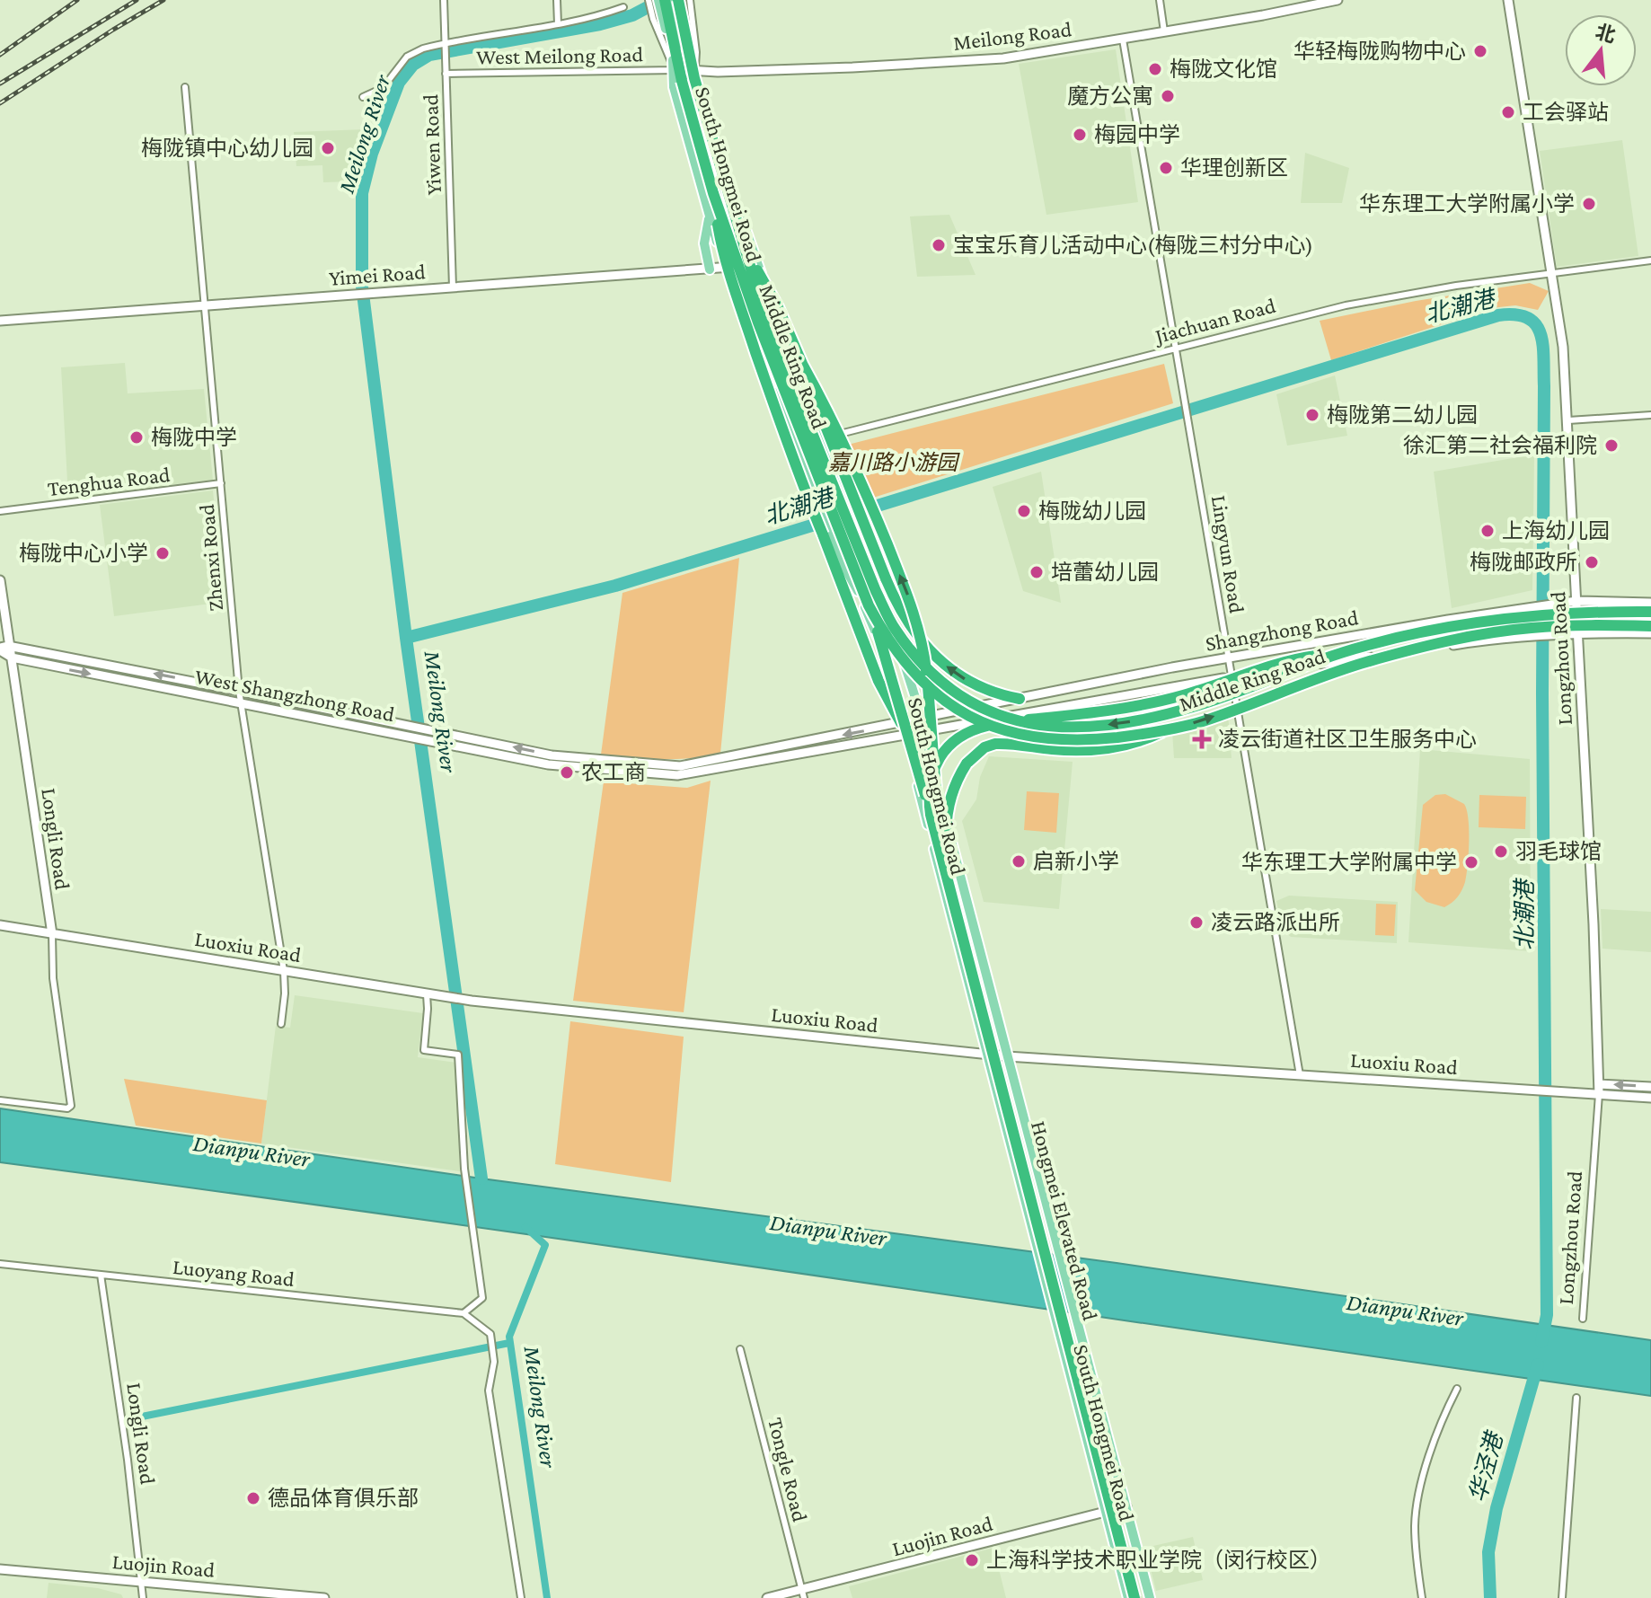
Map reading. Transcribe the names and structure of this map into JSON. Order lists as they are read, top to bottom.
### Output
{
  "streets": {
    "highway": ["Middle Ring Road", "Hongmei Elevated Road"],
    "main road": ["South Hongmei Road"],
    "street": [
      "Meilong Road",
      "West Meilong Road",
      "Yiwen Road",
      "Yimei Road",
      "Jiachuan Road",
      "Tenghua Road",
      "Lingyun Road",
      "Zhenxi Road",
      "Shangzhong Road",
      "Longzhou Road",
      "West Shangzhong Road",
      "Longli Road",
      "Luoxiu Road",
      "Luoyang Road",
      "Tongle Road",
      "Luojin Road"
    ]
  },
  "crossings": [
    ["Meilong Road", "South Hongmei Road"],
    ["Meilong Road", "Lingyun Road"],
    ["West Meilong Road", "Yiwen Road"],
    ["West Meilong Road", "South Hongmei Road"],
    ["Yiwen Road", "Yimei Road"],
    ["South Hongmei Road", "Yimei Road"],
    ["South Hongmei Road", "Jiachuan Road"],
    ["South Hongmei Road", "Middle Ring Road"],
    ["South Hongmei Road", "Shangzhong Road"],
    ["South Hongmei Road", "West Shangzhong Road"],
    ["South Hongmei Road", "Luoxiu Road"],
    ["South Hongmei Road", "Luojin Road"],
    ["Yimei Road", "Middle Ring Road"],
    ["Yimei Road", "Zhenxi Road"],
    ["Jiachuan Road", "Lingyun Road"],
    ["Jiachuan Road", "Longzhou Road"],
    ["Tenghua Road", "Zhenxi Road"],
    ["Lingyun Road", "Shangzhong Road"],
    ["Lingyun Road", "Luoxiu Road"],
    ["Zhenxi Road", "West Shangzhong Road"],
    ["Zhenxi Road", "Luoxiu Road"],
    ["Shangzhong Road", "Longzhou Road"],
    ["Shangzhong Road", "West Shangzhong Road"],
    ["Longzhou Road", "Luoxiu Road"],
    ["West Shangzhong Road", "Longli Road"],
    ["Longli Road", "Luoxiu Road"],
    ["Longli Road", "Luoyang Road"],
    ["Longli Road", "Luojin Road"],
    ["Tongle Road", "Luojin Road"]
  ],
  "water": [
    "Meilong River",
    "北潮港",
    "Dianpu River",
    "华泾港"
  ],
  "parks": ["嘉川路小游园"],
  "places": {
    "other": [
      "华轻梅陇购物中心",
      "梅陇文化馆",
      "魔方公寓",
      "工会驿站",
      "梅园中学",
      "梅陇镇中心幼儿园",
      "华理创新区",
      "华东理工大学附属小学",
      "宝宝乐育儿活动中心(梅陇三村分中心)",
      "梅陇第二幼儿园",
      "梅陇中学",
      "徐汇第二社会福利院",
      "梅陇幼儿园",
      "上海幼儿园",
      "梅陇中心小学",
      "梅陇邮政所",
      "培蕾幼儿园",
      "农工商",
      "羽毛球馆",
      "启新小学",
      "华东理工大学附属中学",
      "凌云路派出所",
      "德品体育俱乐部",
      "上海科学技术职业学院（闵行校区）"
    ],
    "health": ["凌云街道社区卫生服务中心"]
  },
  "north": "top"
}
